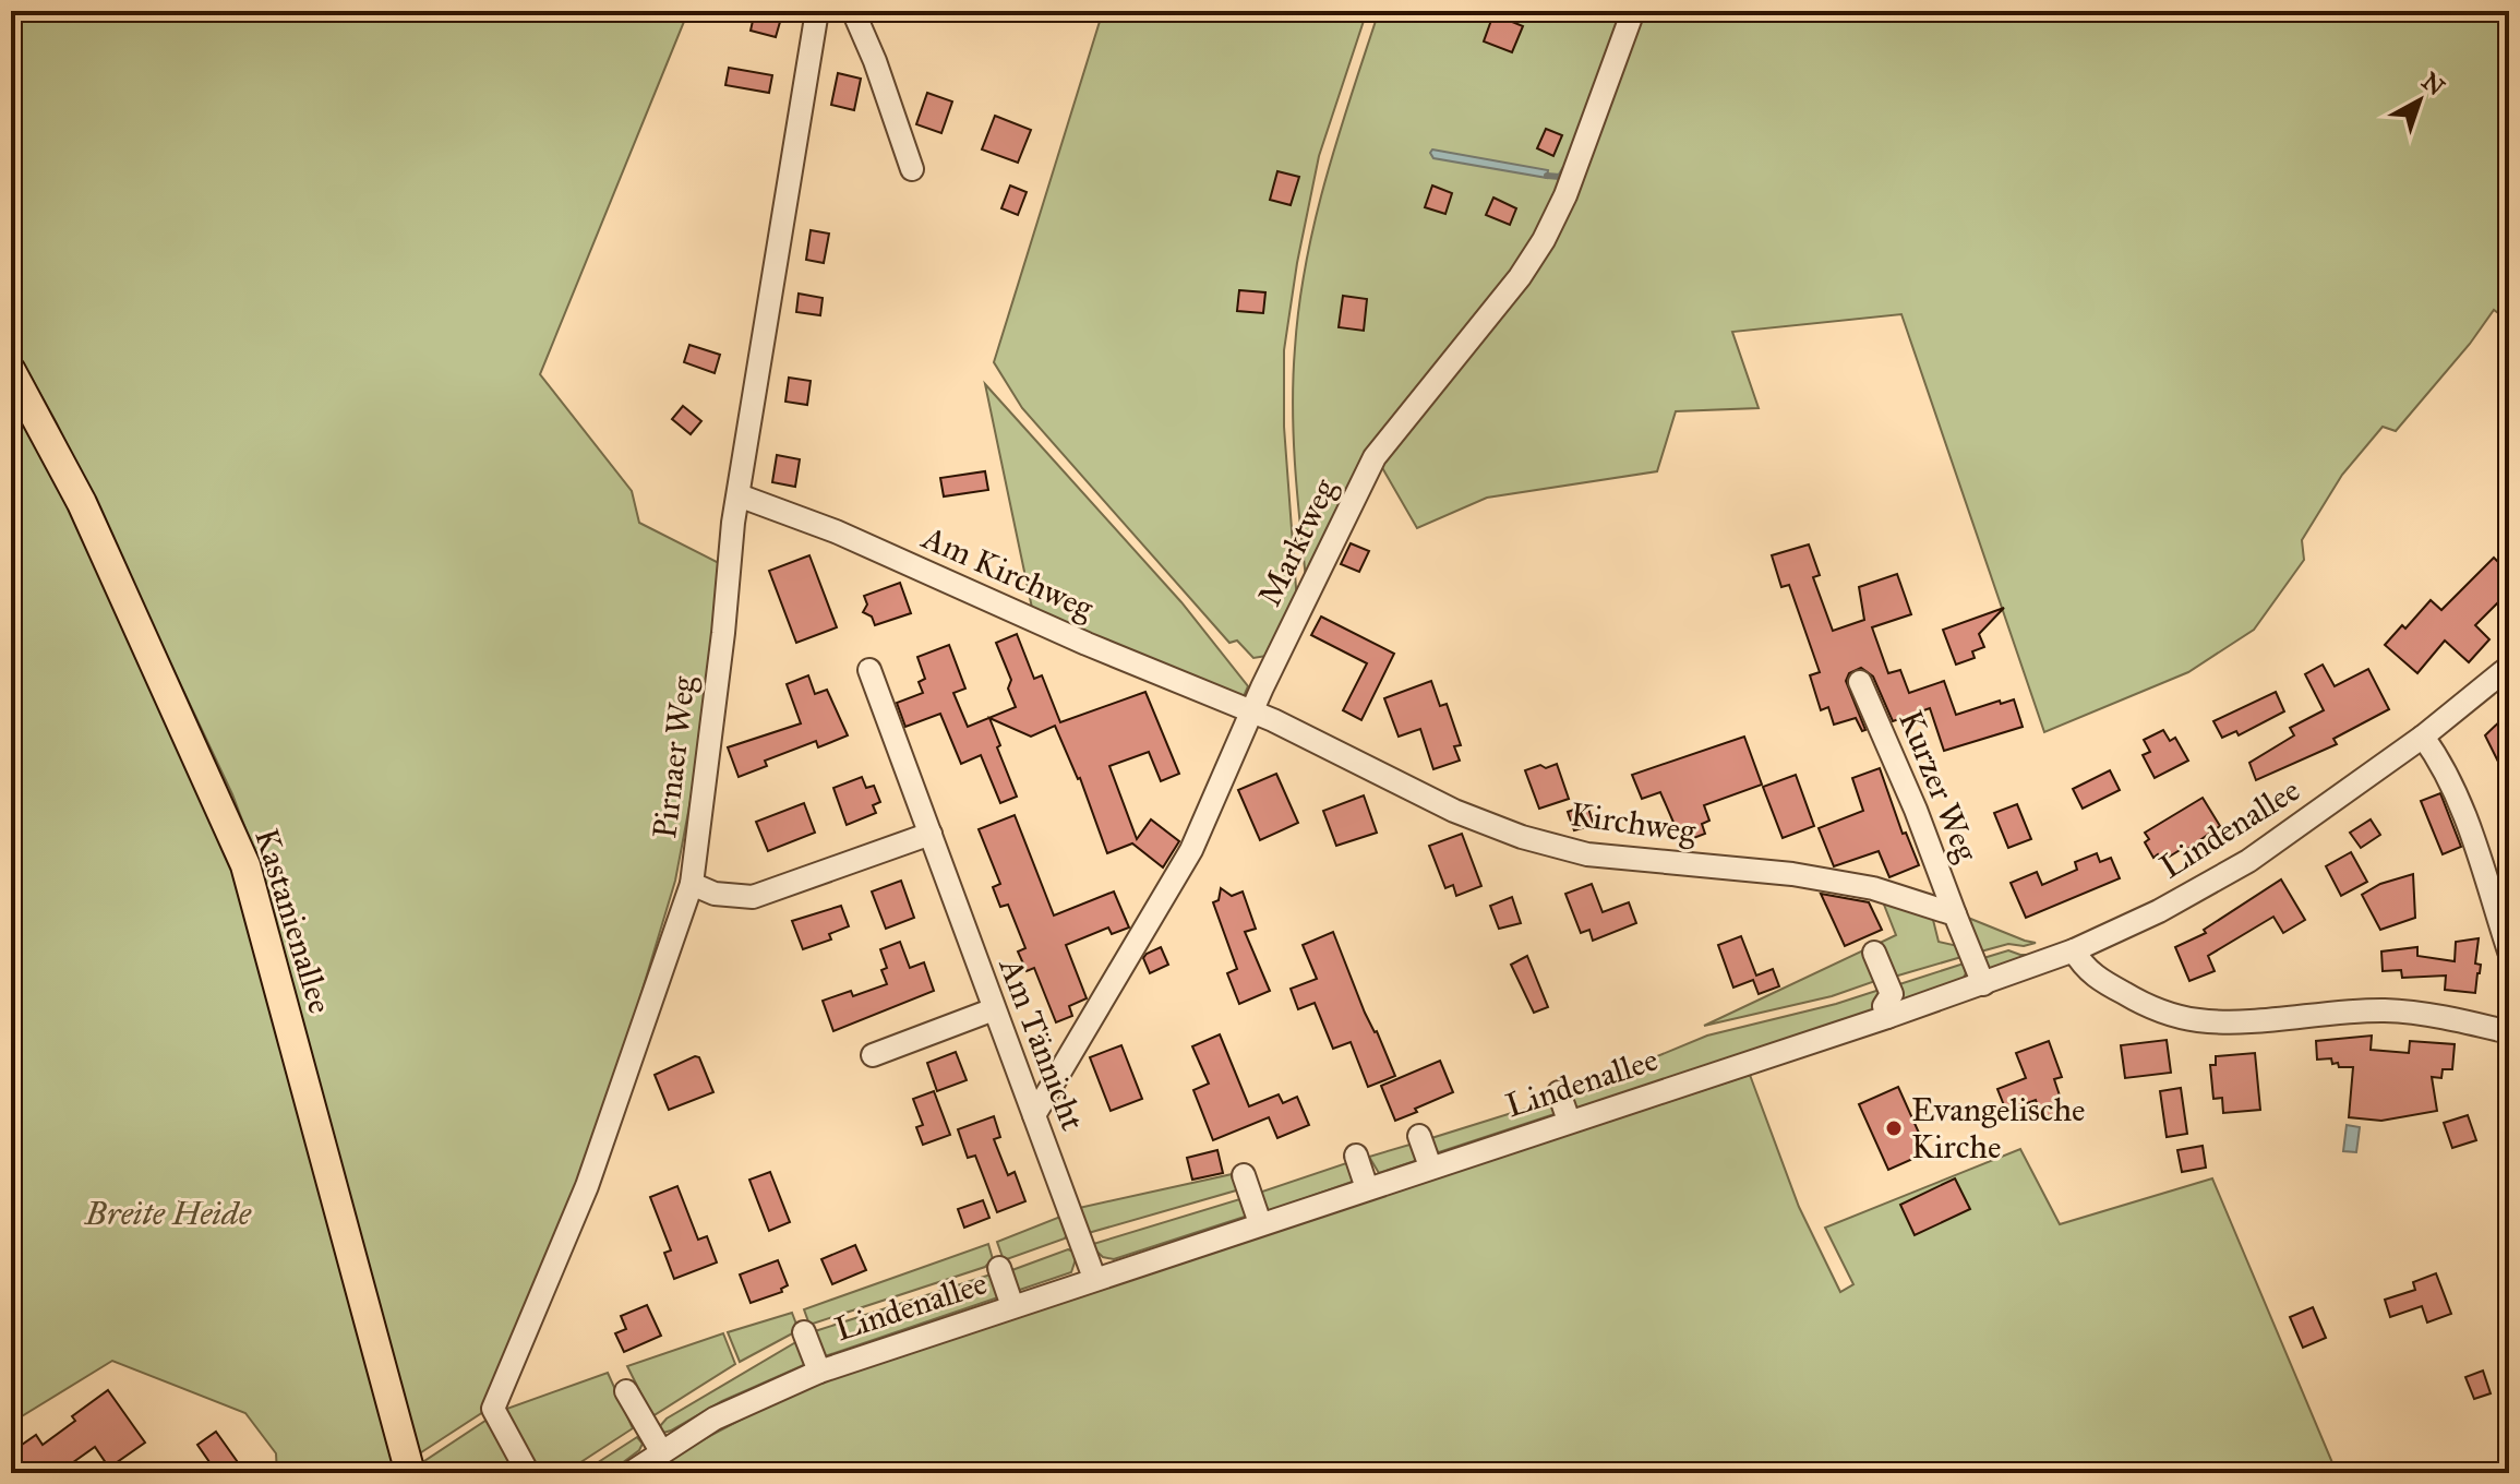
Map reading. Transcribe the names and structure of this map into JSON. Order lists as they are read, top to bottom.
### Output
{
  "streets": {
    "main road": ["Kastanienallee"],
    "street": [
      "Marktweg",
      "Am Kirchweg",
      "Pirnaer Weg",
      "Kurzer Weg",
      "Kirchweg",
      "Lindenallee",
      "Am Tännicht"
    ]
  },
  "crossings": [
    ["Marktweg", "Am Kirchweg"],
    ["Marktweg", "Kirchweg"],
    ["Marktweg", "Am Tännicht"],
    ["Am Kirchweg", "Pirnaer Weg"],
    ["Am Kirchweg", "Kirchweg"],
    ["Kurzer Weg", "Kirchweg"],
    ["Lindenallee", "Am Tännicht"]
  ],
  "parks": ["Breite Heide"],
  "places": ["Evangelische Kirche"],
  "north": "top right"
}
